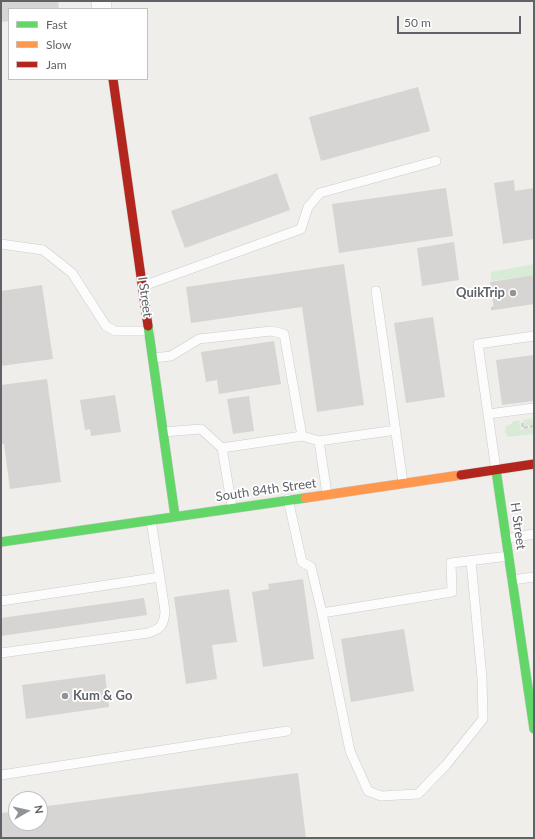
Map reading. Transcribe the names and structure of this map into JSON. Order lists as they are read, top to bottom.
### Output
{
  "streets": {
    "street": ["I Street", "South 84th Street", "H Street"]
  },
  "crossings": [
    ["I Street", "South 84th Street"],
    ["South 84th Street", "H Street"]
  ],
  "places": ["QuikTrip", "Kum & Go"],
  "legend": ["Fast", "Slow", "Jam"],
  "scale_bar": "50 m",
  "north": "right"
}
